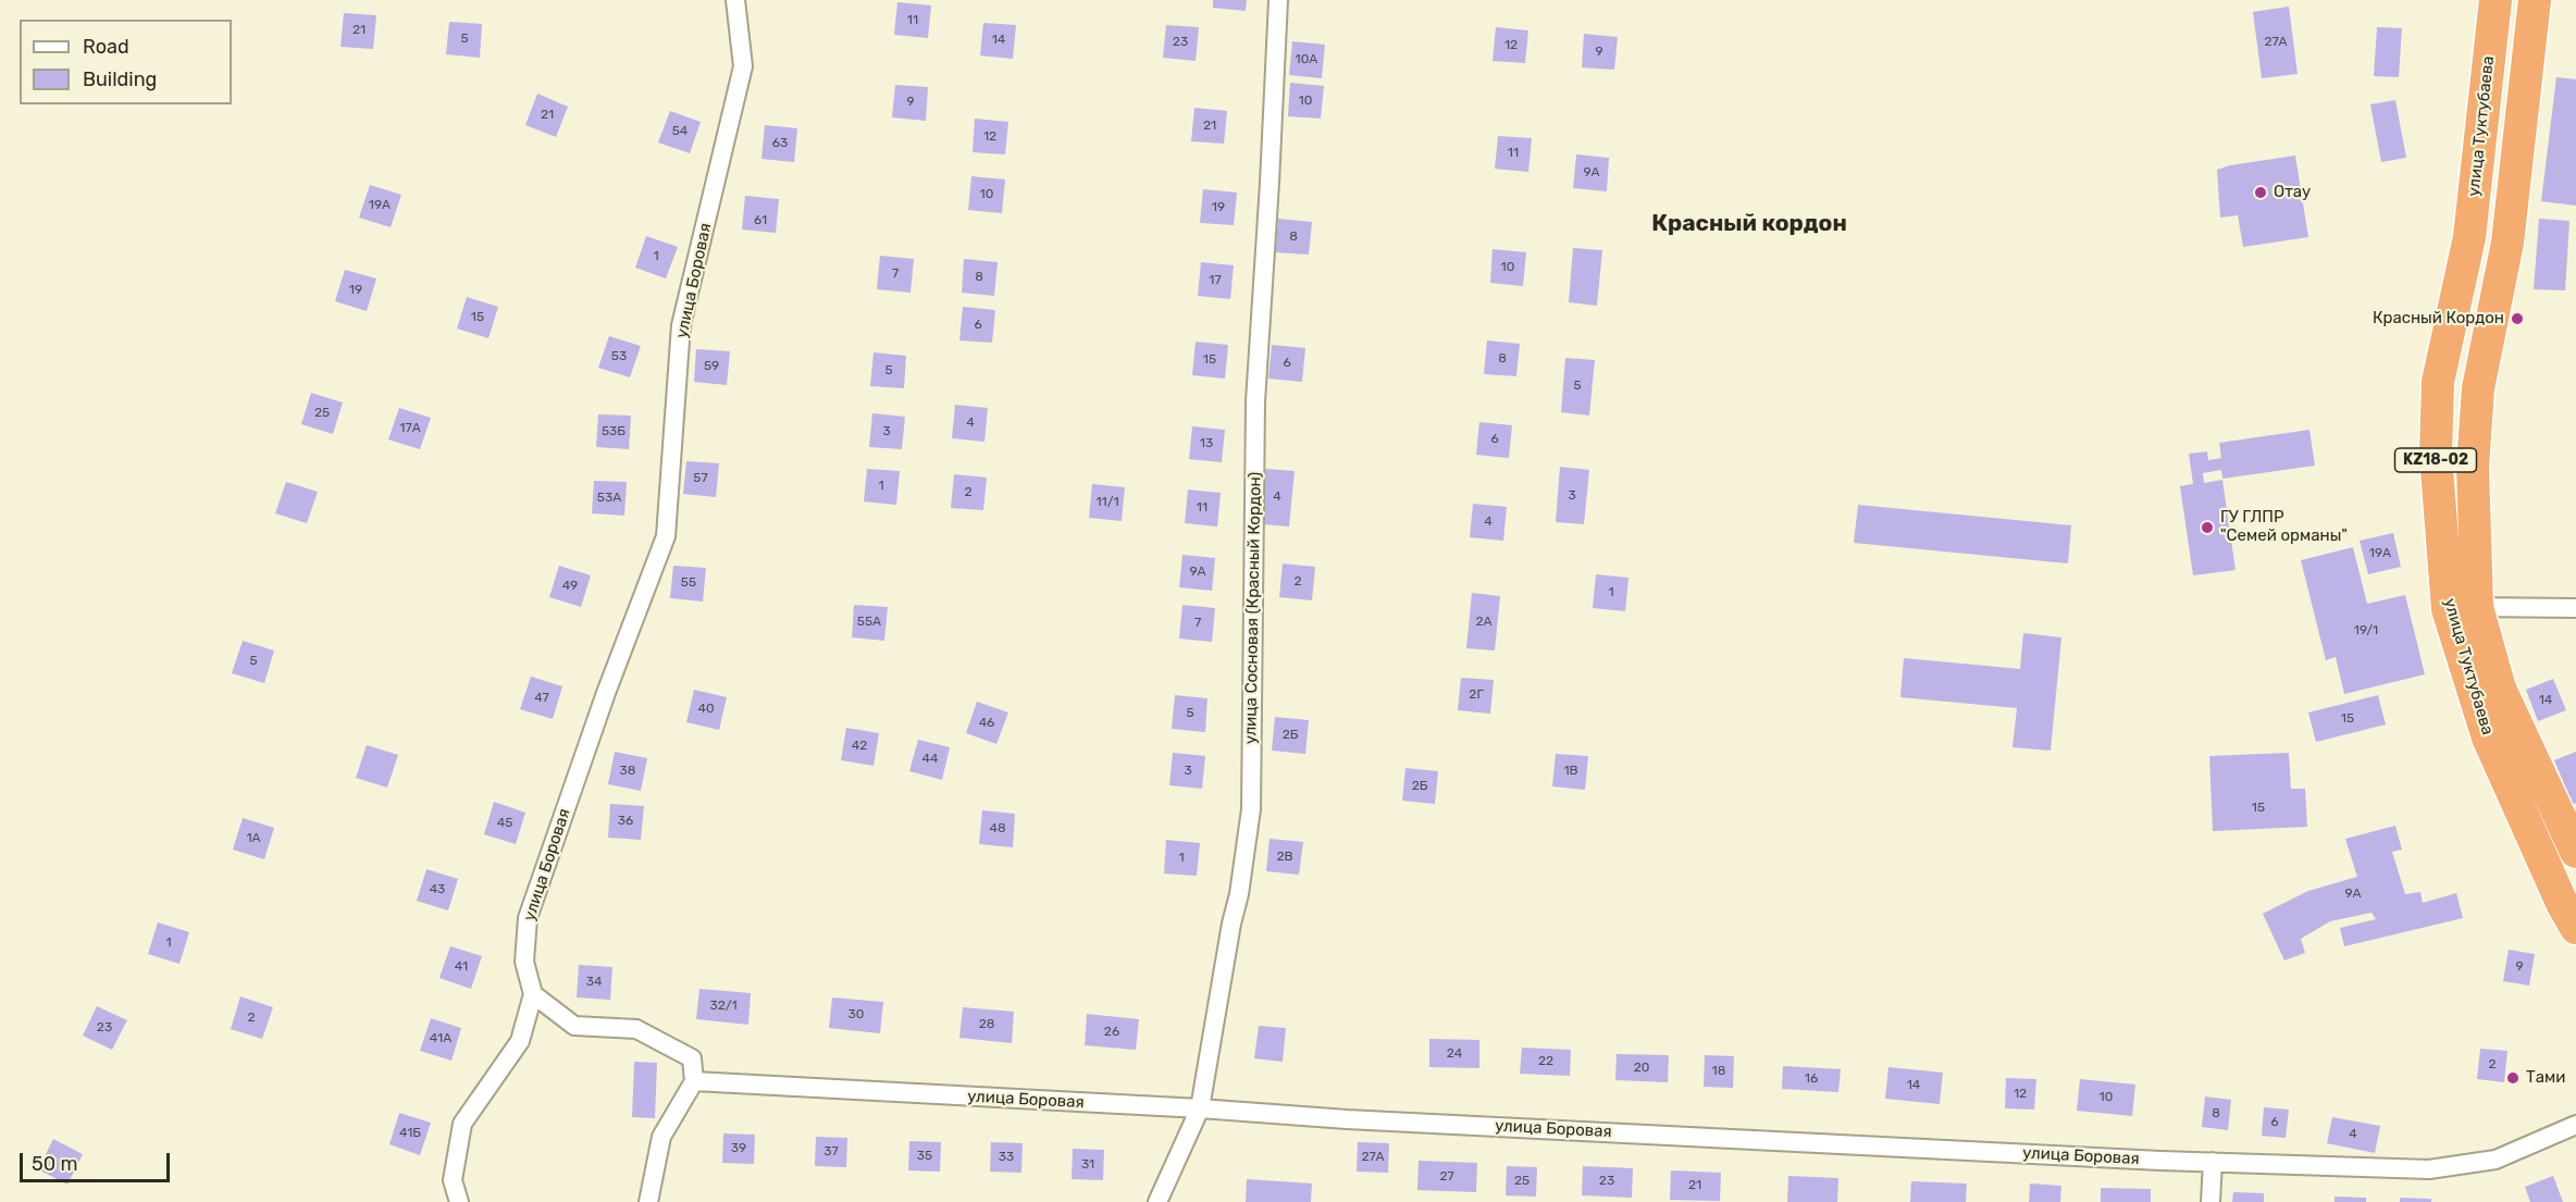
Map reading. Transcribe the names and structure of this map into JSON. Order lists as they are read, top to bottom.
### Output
{
  "streets": {
    "highway": ["улица Туктубаева", "KZ18-02"],
    "street": ["улица Боровая", "улица Сосновая (Красный Кордон)"]
  },
  "crossings": [
    ["улица Боровая", "улица Сосновая (Красный Кордон)"]
  ],
  "districts": ["Красный кордон"],
  "places": [
    "Отау",
    "Красный Кордон",
    "ГУ ГЛПР \"Семей орманы\"",
    "Тами"
  ],
  "house_numbers": [
    "11",
    "21",
    "5",
    "14",
    "23",
    "27А",
    "12",
    "9",
    "10А",
    "10",
    "9",
    "21",
    "21",
    "54",
    "12",
    "63",
    "11",
    "9А",
    "10",
    "19А",
    "19",
    "61",
    "8",
    "1",
    "10",
    "7",
    "8",
    "17",
    "19",
    "15",
    "6",
    "53",
    "8",
    "15",
    "6",
    "59",
    "5",
    "5",
    "25",
    "4",
    "17А",
    "53Б",
    "3",
    "6",
    "13",
    "57",
    "1",
    "2",
    "3",
    "4",
    "53А",
    "11/1",
    "11",
    "4",
    "19А",
    "9А",
    "2",
    "55",
    "49",
    "1",
    "55А",
    "2А",
    "7",
    "19/1",
    "5",
    "2Г",
    "47",
    "14",
    "40",
    "5",
    "15",
    "46",
    "2Б",
    "42",
    "44",
    "38",
    "3",
    "1В",
    "2Б",
    "15",
    "36",
    "45",
    "48",
    "1А",
    "2В",
    "1",
    "43",
    "9А",
    "1",
    "41",
    "9",
    "34",
    "32/1",
    "30",
    "2",
    "28",
    "23",
    "26",
    "41А",
    "24",
    "22",
    "2",
    "20",
    "18",
    "16",
    "14",
    "12",
    "10",
    "8",
    "6",
    "41Б",
    "4",
    "39",
    "37",
    "35",
    "33",
    "27А",
    "31",
    "27",
    "25",
    "23",
    "21"
  ],
  "legend": ["Road", "Building"],
  "scale_bar": "50 m"
}
